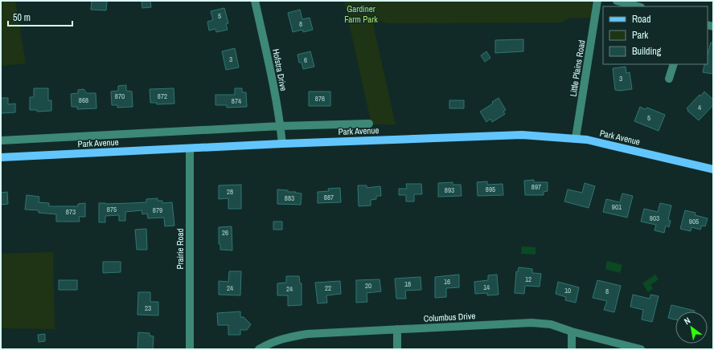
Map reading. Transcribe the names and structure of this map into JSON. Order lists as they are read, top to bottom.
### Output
{
  "streets": {
    "main road": ["Park Avenue"],
    "street": [
      "Little Plains Road",
      "Hofstra Drive",
      "Prairie Road",
      "Columbus Drive"
    ]
  },
  "crossings": [
    ["Little Plains Road", "Park Avenue"],
    ["Hofstra Drive", "Park Avenue"],
    ["Park Avenue", "Prairie Road"]
  ],
  "parks": ["Gardiner Farm Park"],
  "house_numbers": [
    "5",
    "8",
    "3",
    "6",
    "3",
    "870",
    "872",
    "876",
    "868",
    "874",
    "4",
    "5",
    "897",
    "895",
    "893",
    "28",
    "887",
    "883",
    "901",
    "875",
    "879",
    "873",
    "903",
    "905",
    "26",
    "12",
    "16",
    "18",
    "20",
    "14",
    "24",
    "22",
    "24",
    "10",
    "8",
    "23"
  ],
  "legend": ["Road", "Park", "Building"],
  "scale_bar": "50 m",
  "north": "top left"
}
